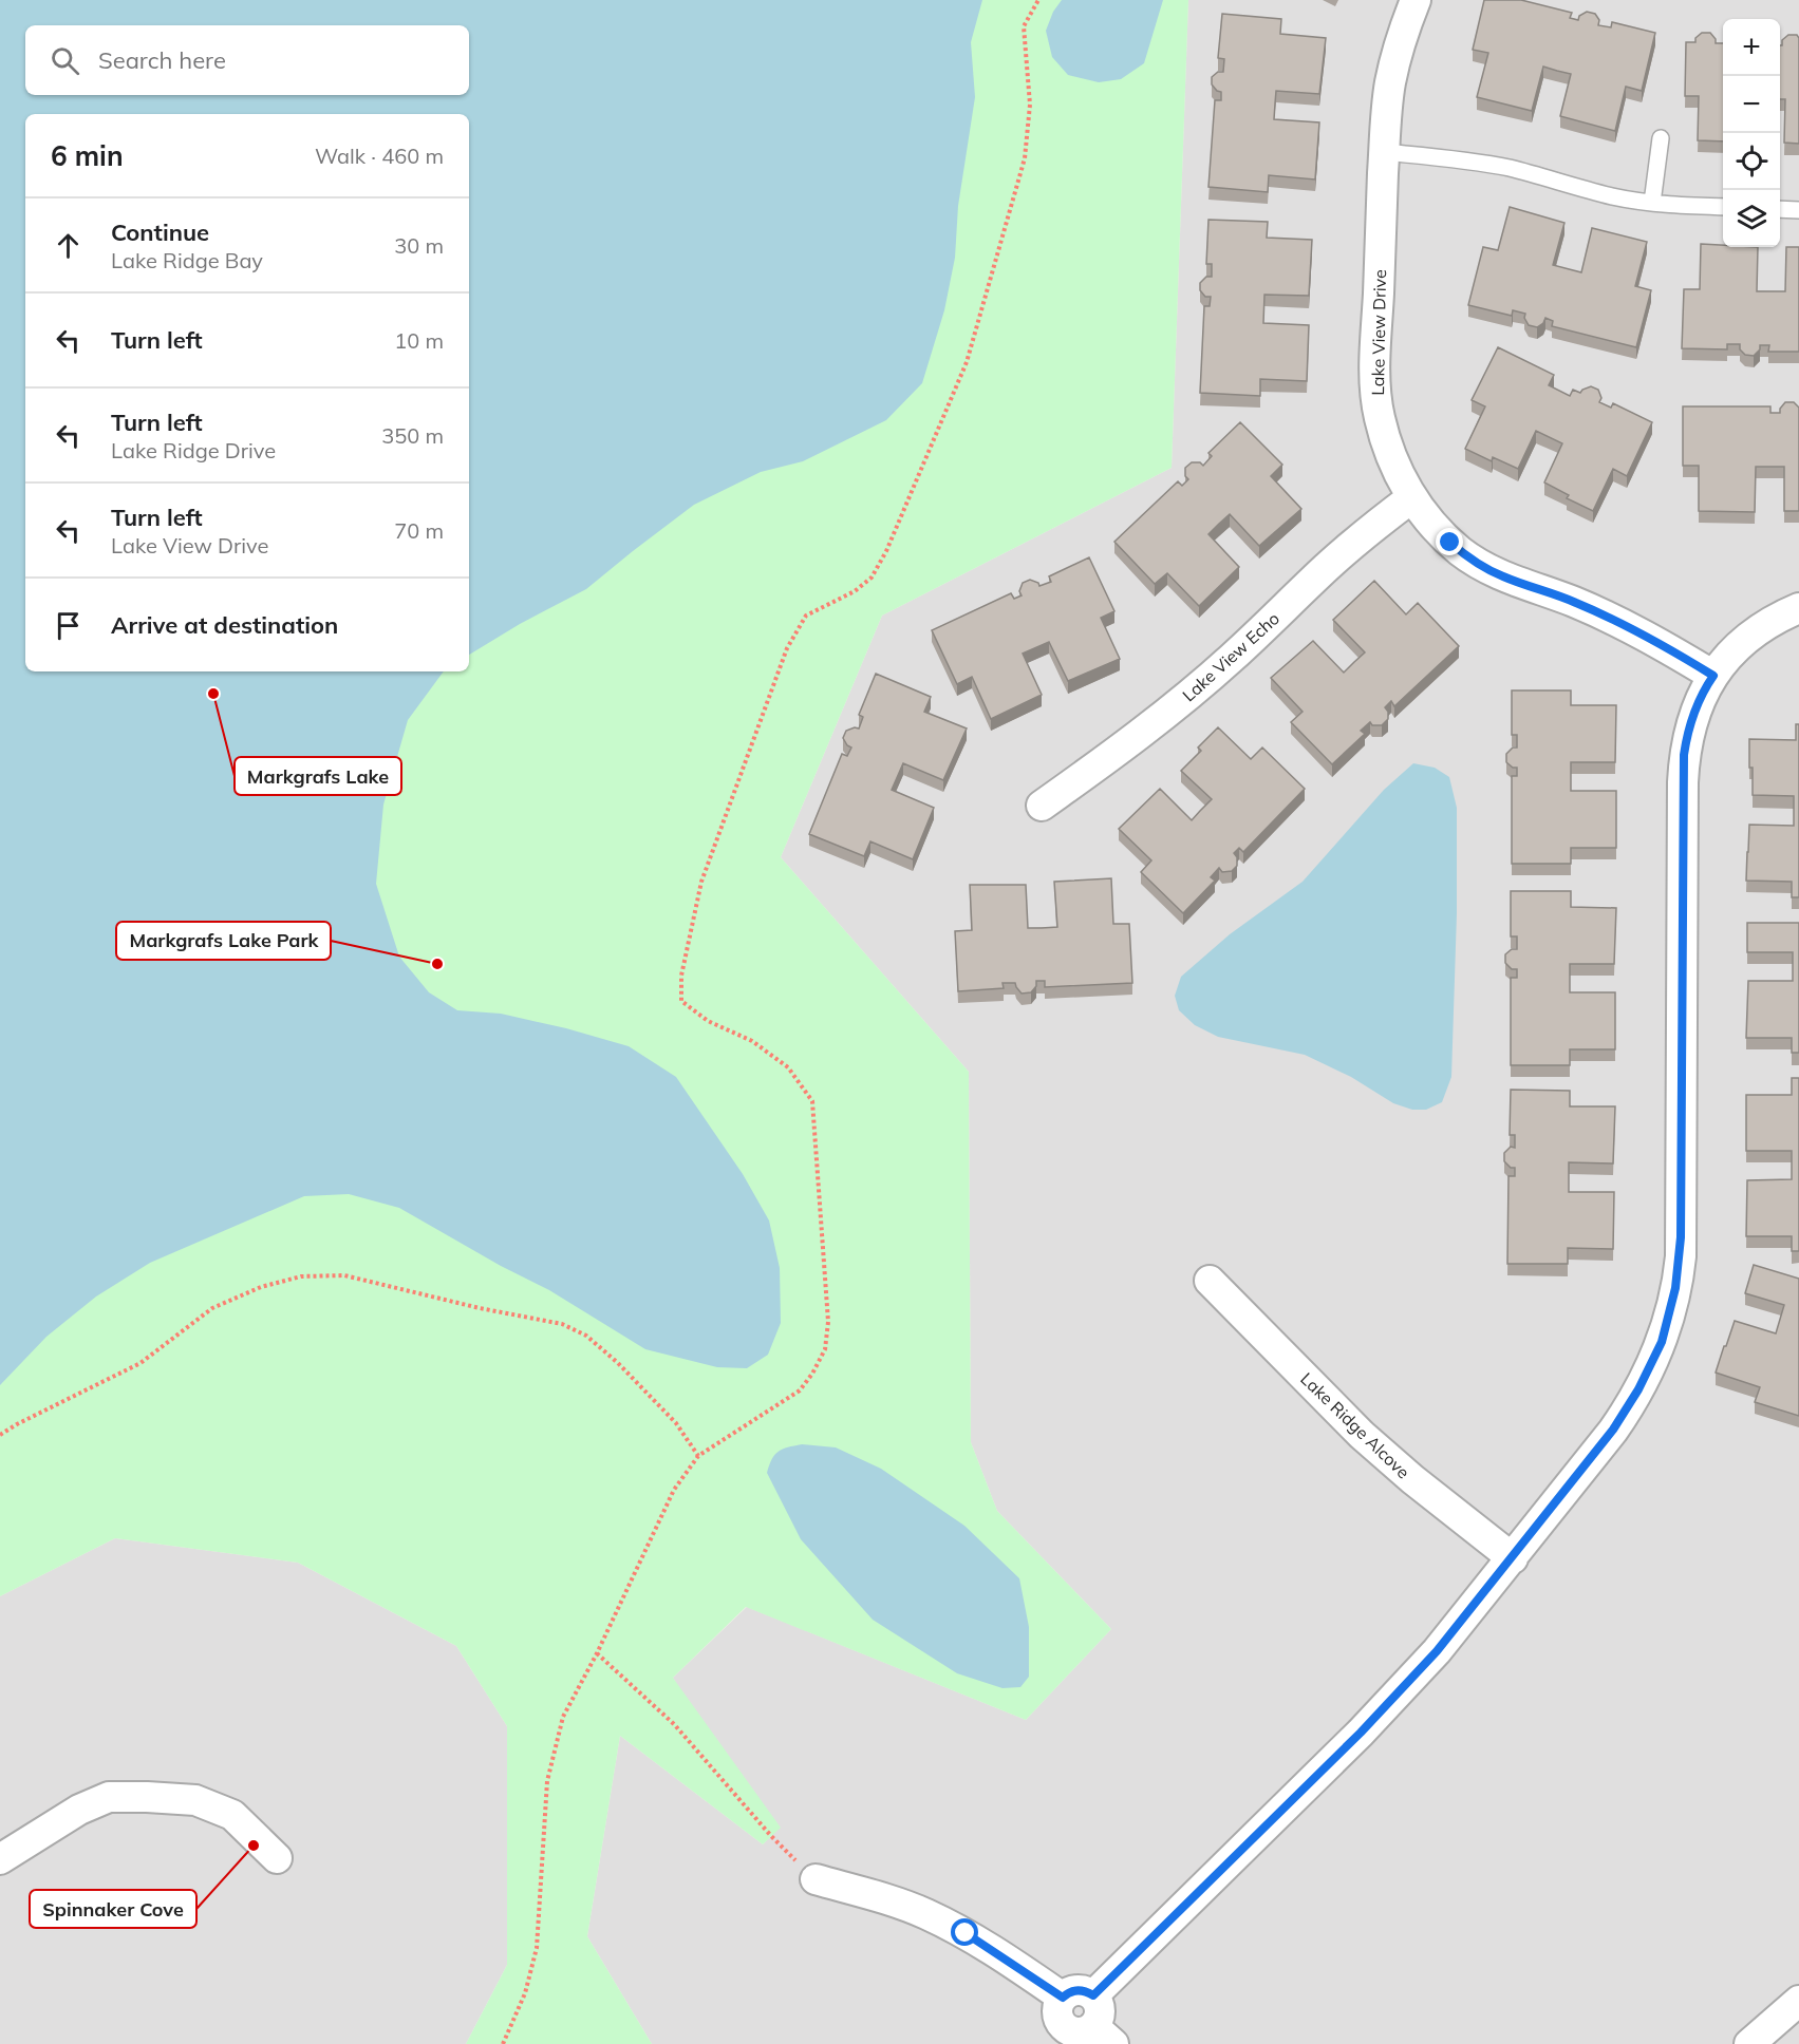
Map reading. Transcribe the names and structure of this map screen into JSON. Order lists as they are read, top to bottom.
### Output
{
  "streets": {
    "street": ["Lake View Drive", "Lake View Echo", "Lake Ridge Alcove"]
  },
  "crossings": [
    ["Lake View Drive", "Lake View Echo"]
  ],
  "places": ["Markgrafs Lake", "Markgrafs Lake Park", "Spinnaker Cove"],
  "page": {
    "map_buttons": ["+", "−"],
    "search": "Search here",
    "heading": ["6 min", "Walk · 460 m"],
    "list": [
      ["Continue", "Lake Ridge Bay", "30 m"],
      ["Turn left", "10 m"],
      ["Turn left", "Lake Ridge Drive", "350 m"],
      ["Turn left", "Lake View Drive", "70 m"],
      "Arrive at destination"
    ]
  }
}
